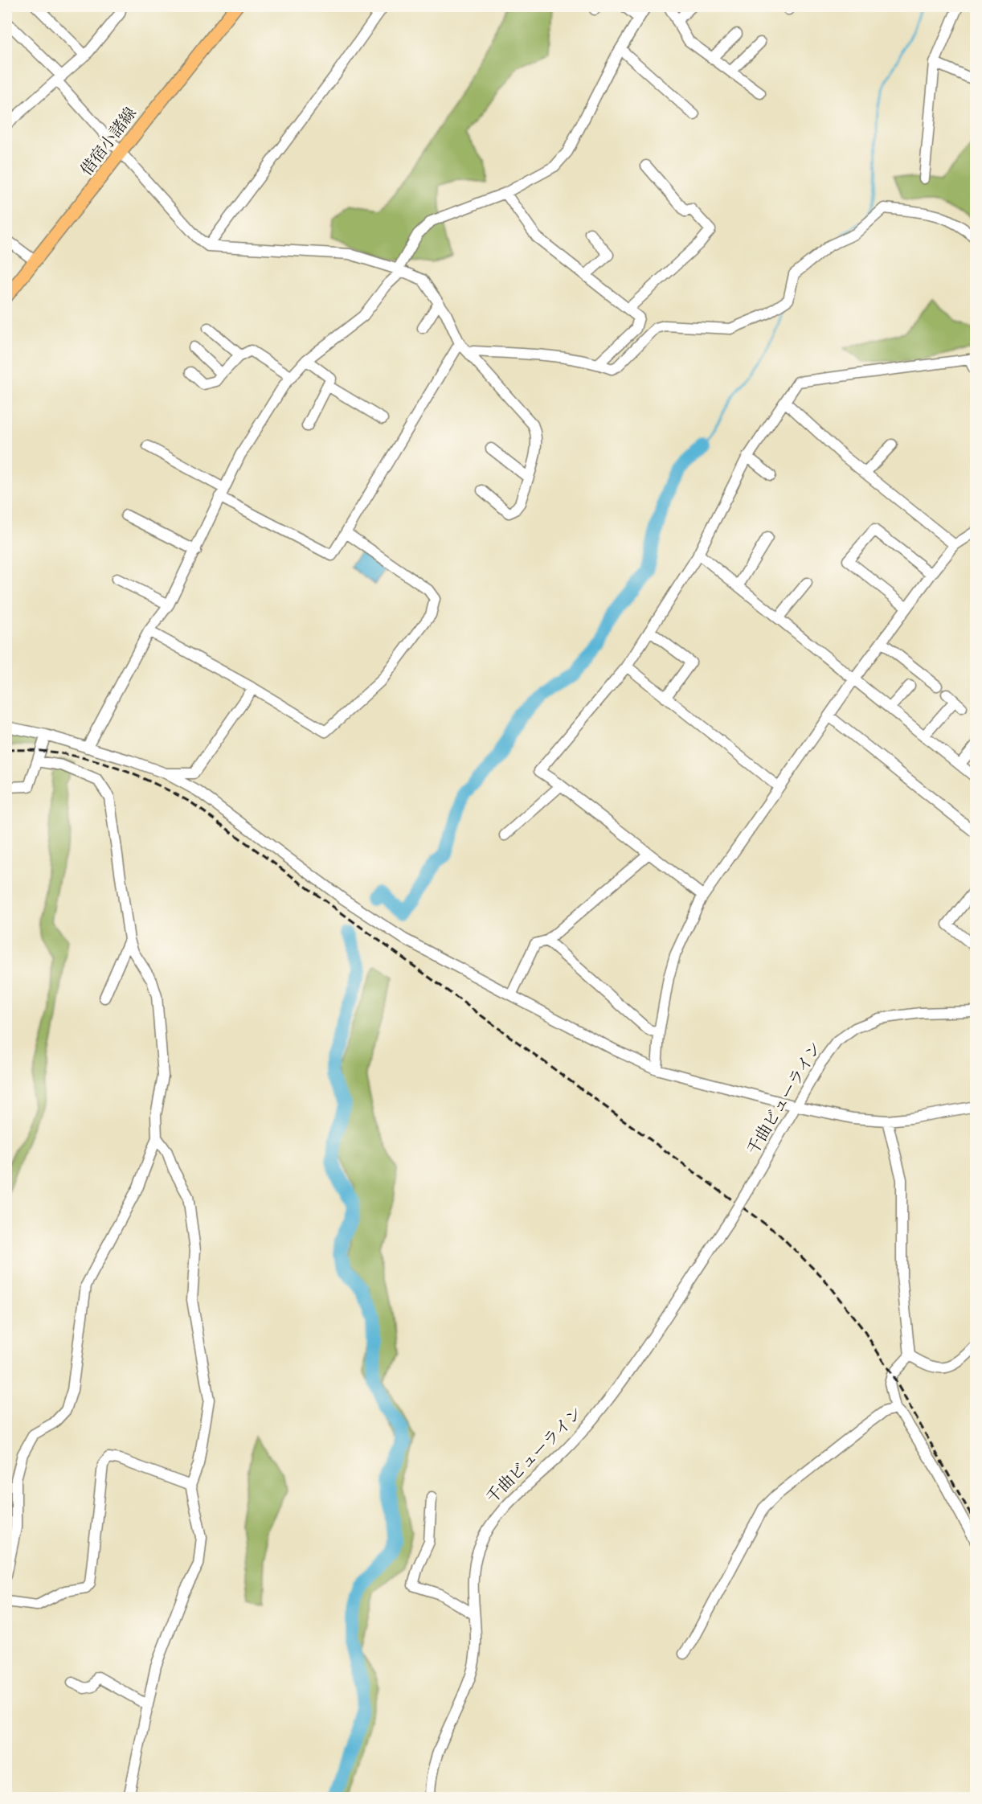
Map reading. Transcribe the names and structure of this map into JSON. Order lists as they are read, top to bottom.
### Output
{
  "streets": {
    "main road": ["借宿小諸線"],
    "street": ["千曲ビューライン"]
  }
}
